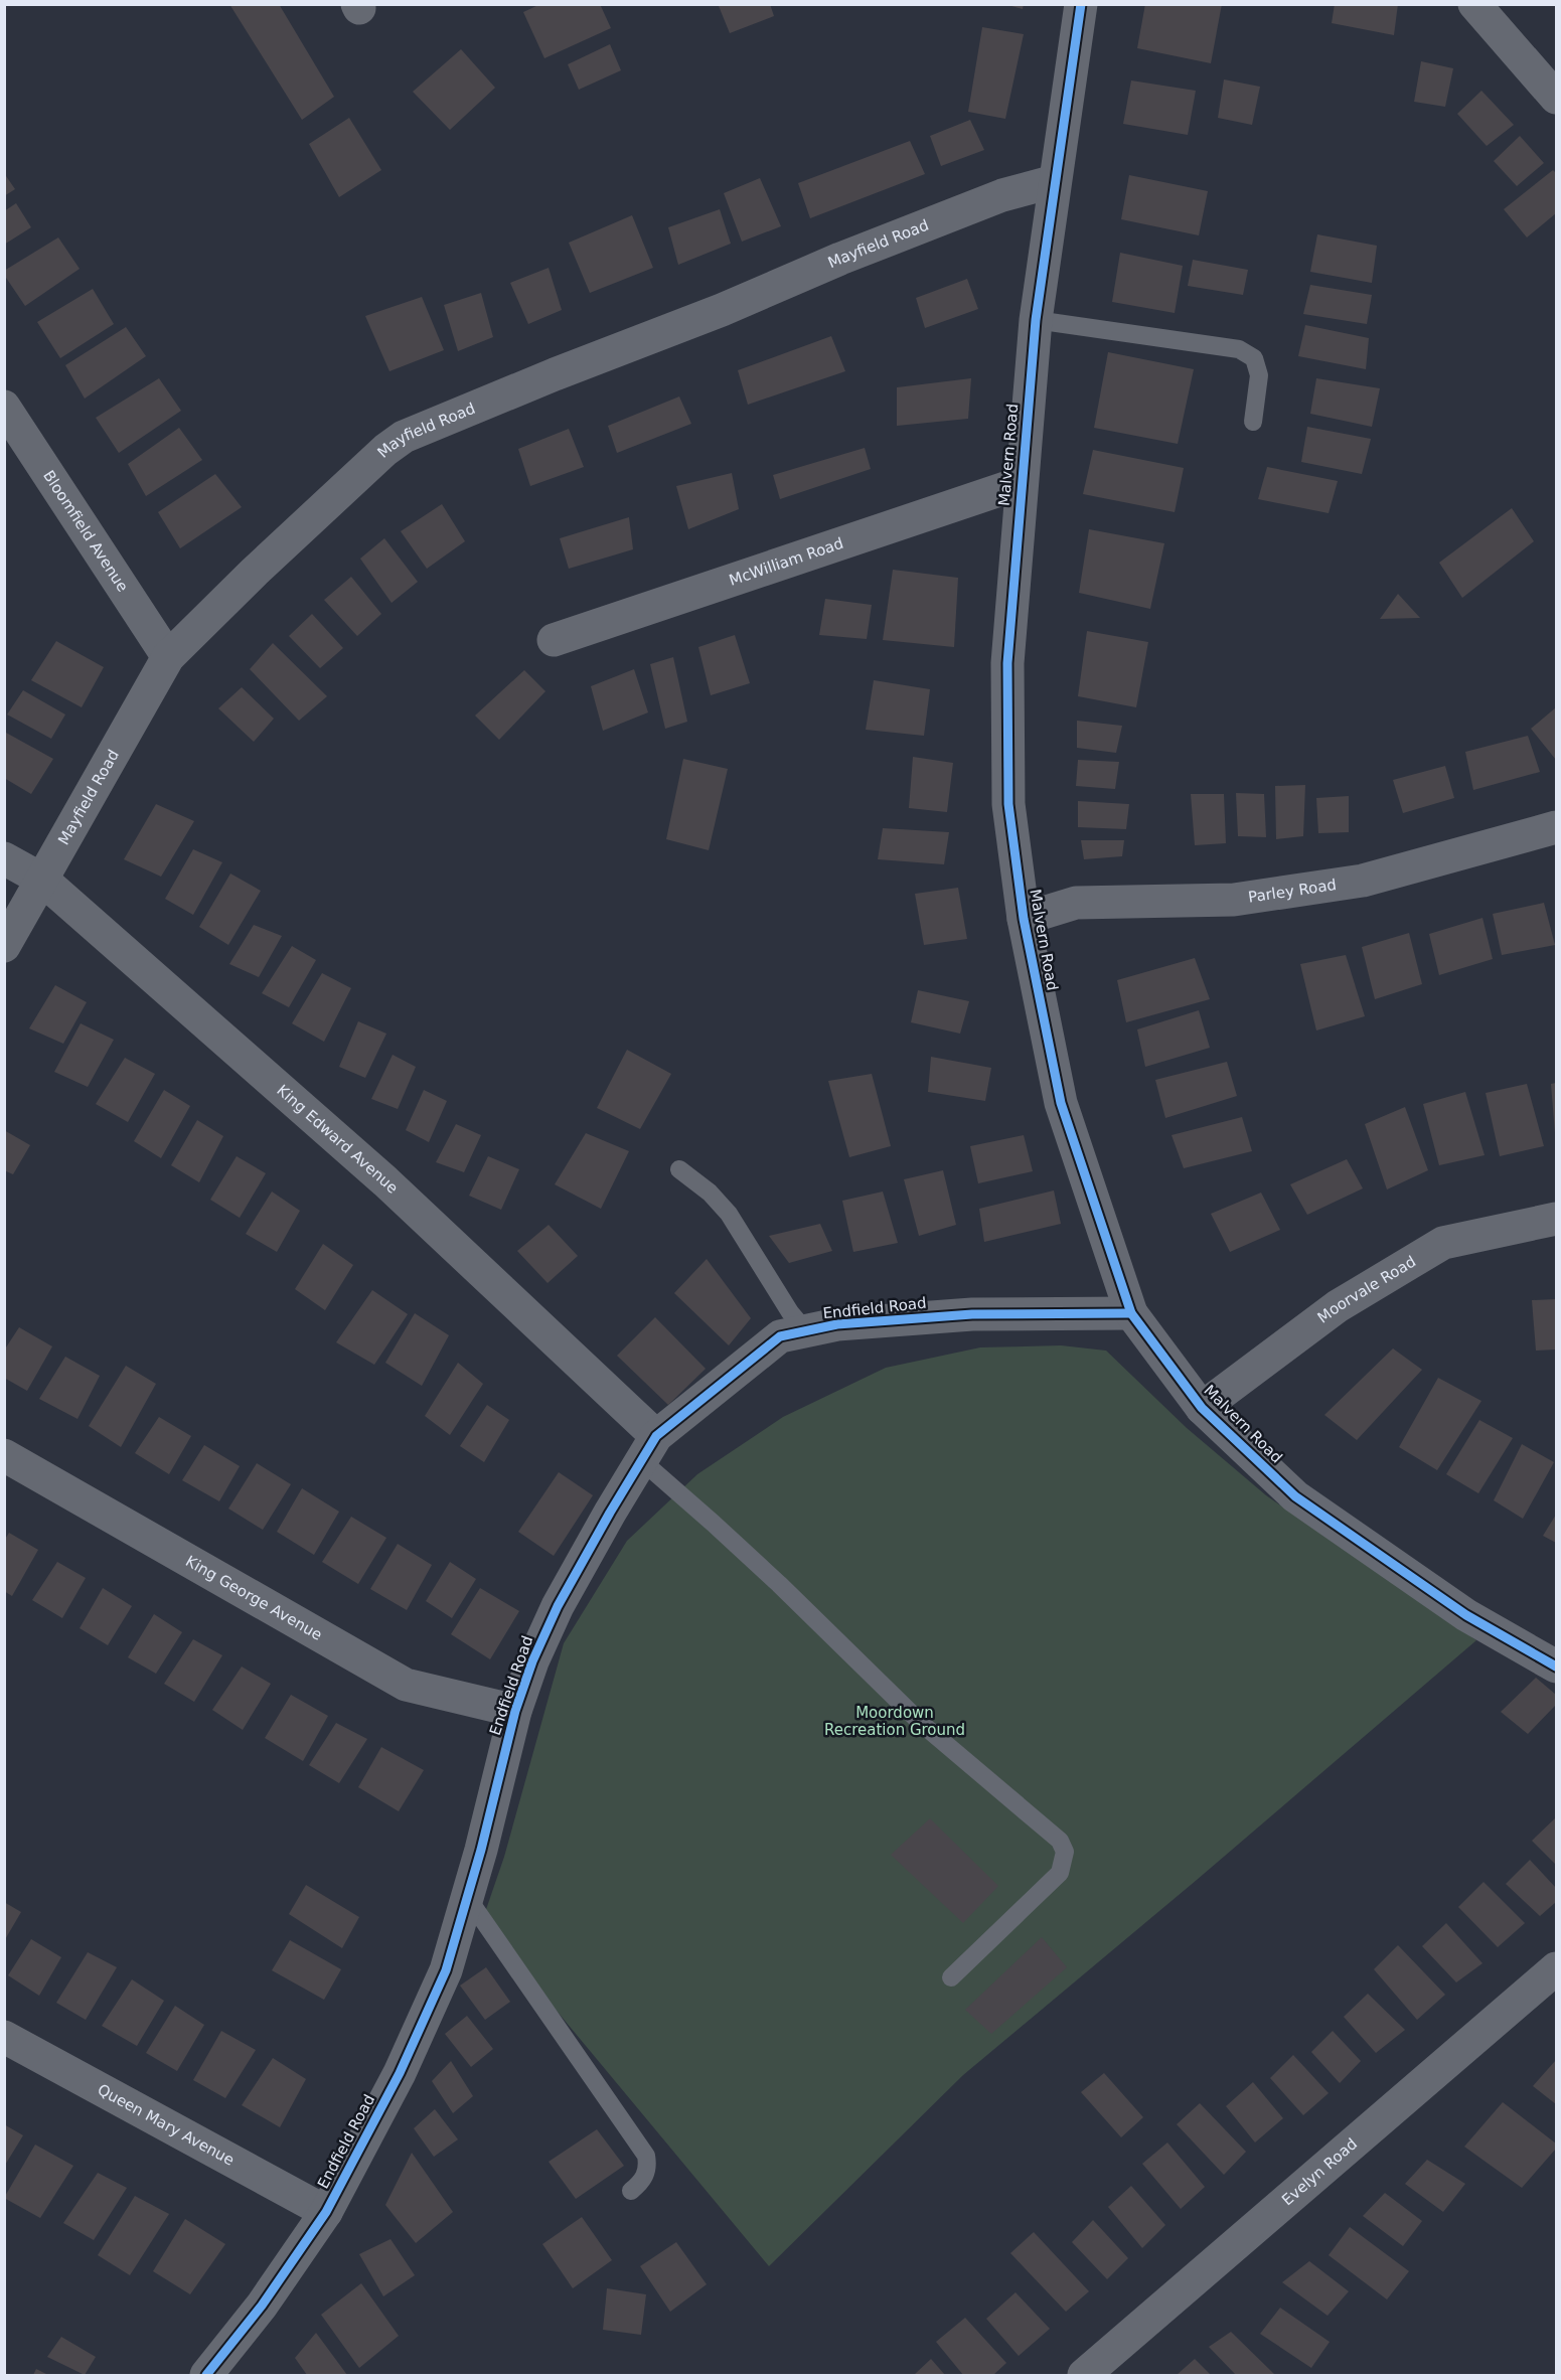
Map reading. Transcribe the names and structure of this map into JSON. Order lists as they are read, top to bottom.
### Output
{
  "streets": {
    "street": [
      "Mayfield Road",
      "Malvern Road",
      "Bloomfield Avenue",
      "McWilliam Road",
      "Parley Road",
      "King Edward Avenue",
      "Moorvale Road",
      "Endfield Road",
      "King George Avenue",
      "Queen Mary Avenue",
      "Evelyn Road"
    ]
  },
  "crossings": [
    ["Mayfield Road", "Malvern Road"],
    ["Mayfield Road", "Bloomfield Avenue"],
    ["Mayfield Road", "King Edward Avenue"],
    ["Malvern Road", "McWilliam Road"],
    ["Malvern Road", "Parley Road"],
    ["Malvern Road", "Moorvale Road"],
    ["Malvern Road", "Endfield Road"],
    ["King Edward Avenue", "Endfield Road"],
    ["Endfield Road", "King George Avenue"],
    ["Endfield Road", "Queen Mary Avenue"]
  ],
  "parks": ["Moordown Recreation Ground"]
}
